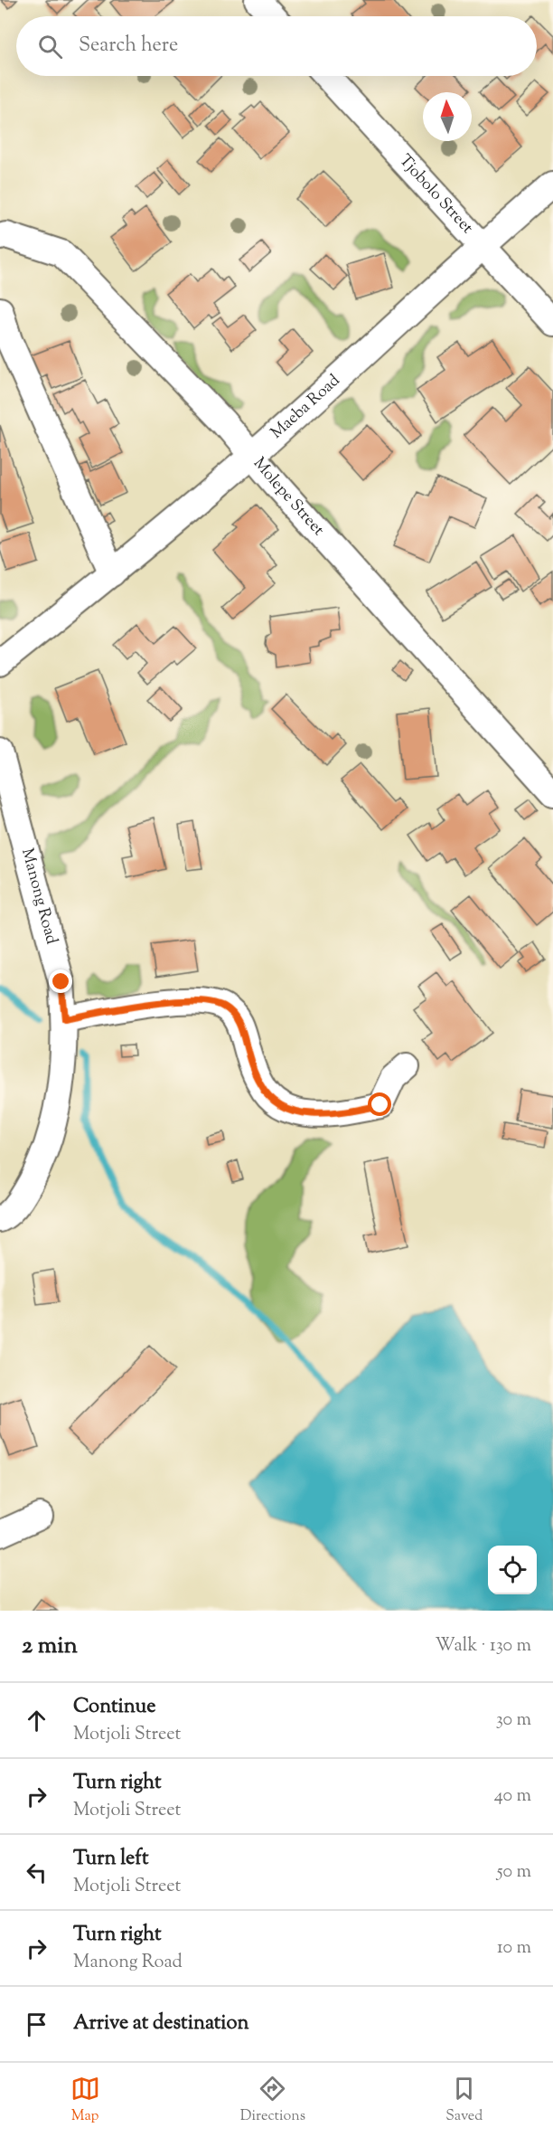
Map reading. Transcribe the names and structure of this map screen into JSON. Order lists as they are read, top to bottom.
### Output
{
  "streets": {
    "street": [
      "Tjobolo Street",
      "Maeba Road",
      "Molepe Street",
      "Manong Road"
    ]
  },
  "crossings": [
    ["Tjobolo Street", "Maeba Road"],
    ["Maeba Road", "Molepe Street"]
  ],
  "north": "top",
  "page": {
    "search": "Search here",
    "heading": ["2 min", "Walk · 130 m"],
    "list": [
      ["Continue", "Motjoli Street", "30 m"],
      ["Turn right", "Motjoli Street", "40 m"],
      ["Turn left", "Motjoli Street", "50 m"],
      ["Turn right", "Manong Road", "10 m"],
      "Arrive at destination"
    ],
    "nav": ["Map", "Directions", "Saved"]
  }
}
